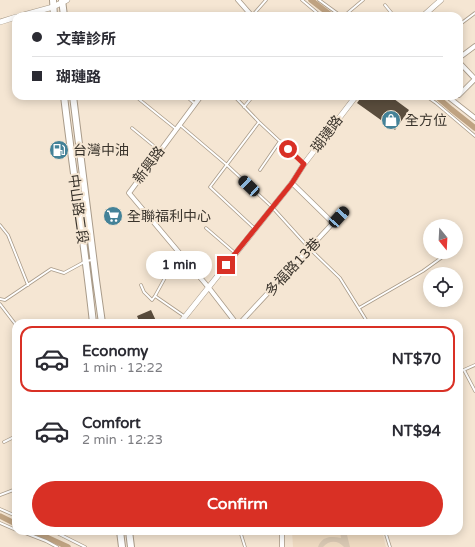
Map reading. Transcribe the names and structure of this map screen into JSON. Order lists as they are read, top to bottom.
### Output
{
  "streets": {
    "main road": ["中山路二段"],
    "street": ["瑚璉路", "新興路", "多福路13巷"]
  },
  "crossings": [
    ["瑚璉路", "新興路"]
  ],
  "places": {
    "shop": ["全方位"],
    "fuel station": ["台灣中油"],
    "supermarket": ["全聯福利中心"]
  },
  "north": "bottom",
  "page": {
    "banner": ["文華診所", "瑚璉路"],
    "bubble": "1 min",
    "list": [
      {
        "name": "Economy",
        "note": "1 min · 12:22",
        "value": "NT$70"
      },
      {
        "name": "Comfort",
        "note": "2 min · 12:23",
        "value": "NT$94"
      }
    ],
    "buttons": "Confirm"
  }
}
